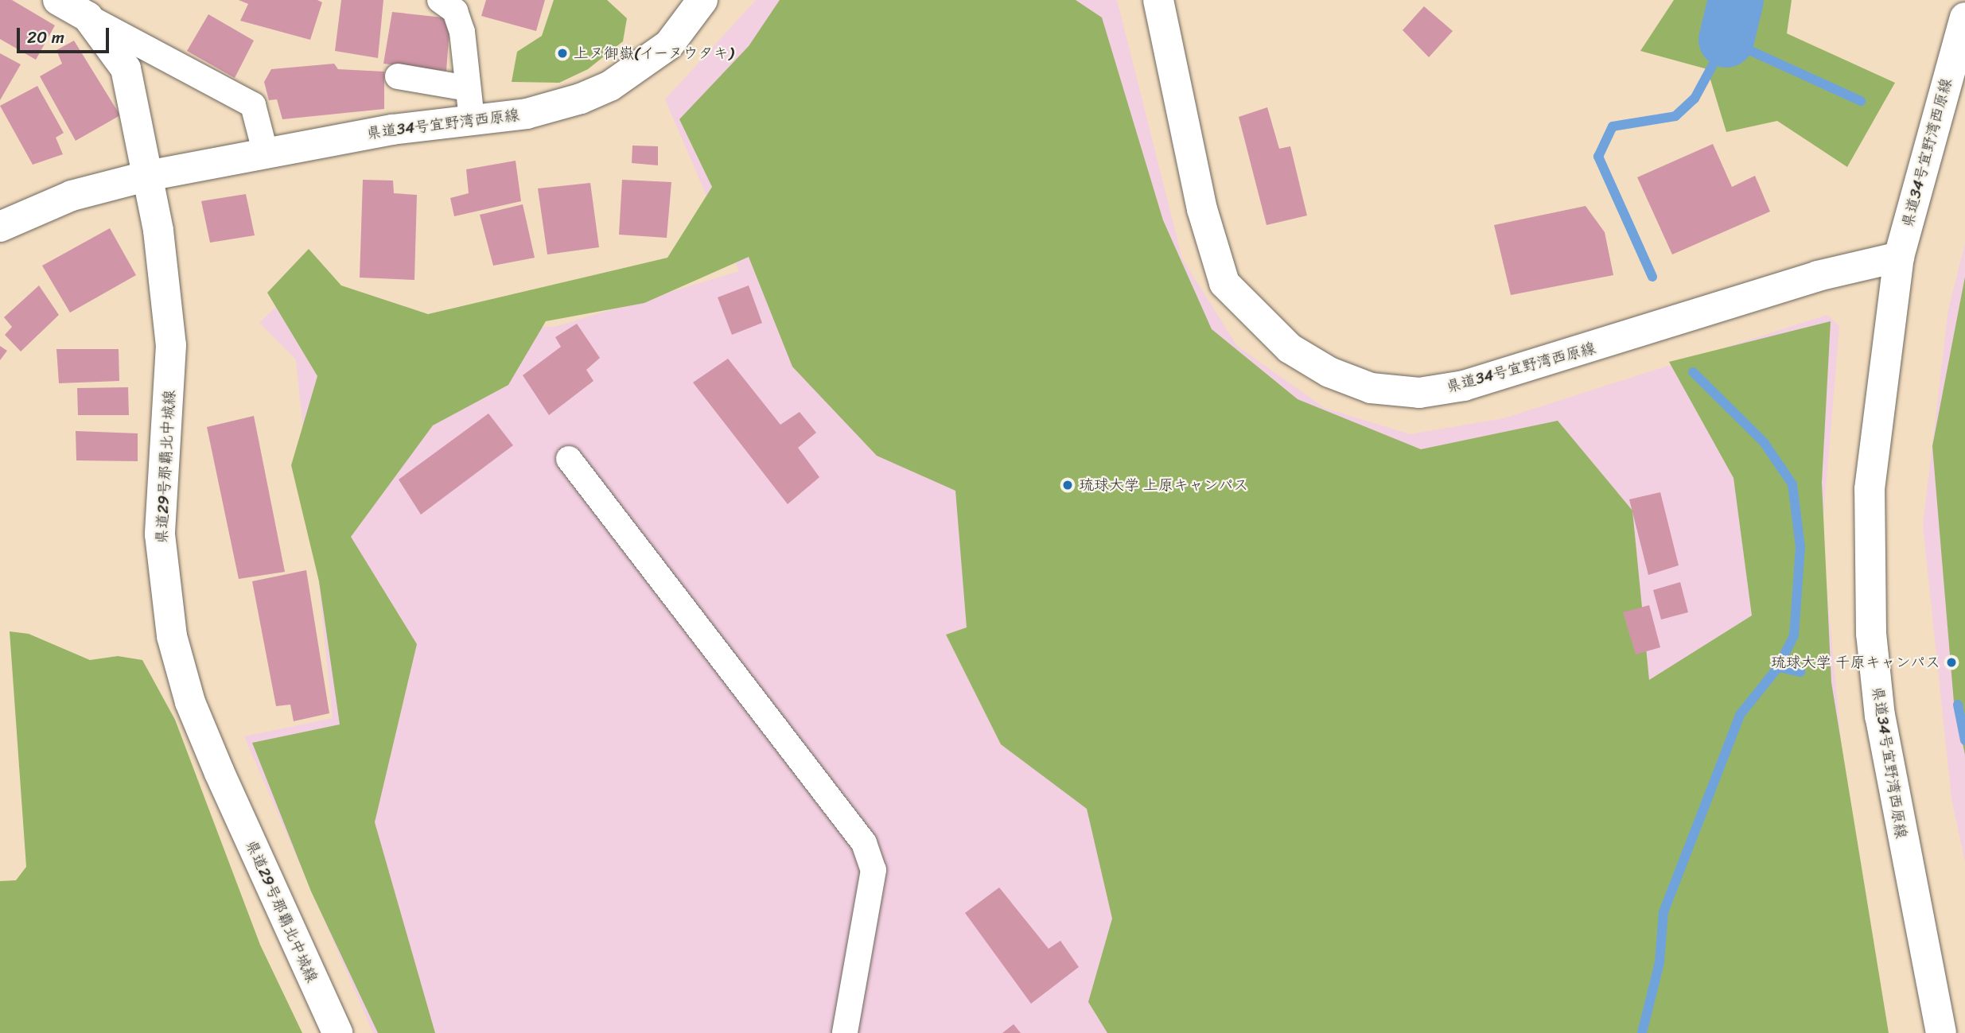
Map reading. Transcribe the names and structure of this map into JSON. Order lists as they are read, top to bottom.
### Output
{
  "streets": {
    "main road": ["県道34号宜野湾西原線", "県道29号那覇北中城線"]
  },
  "crossings": [
    ["県道34号宜野湾西原線", "県道29号那覇北中城線"]
  ],
  "places": ["上ヌ御嶽(イーヌウタキ)", "琉球大学 上原キャンパス", "琉球大学 千原キャンパス"],
  "scale_bar": "20 m"
}
